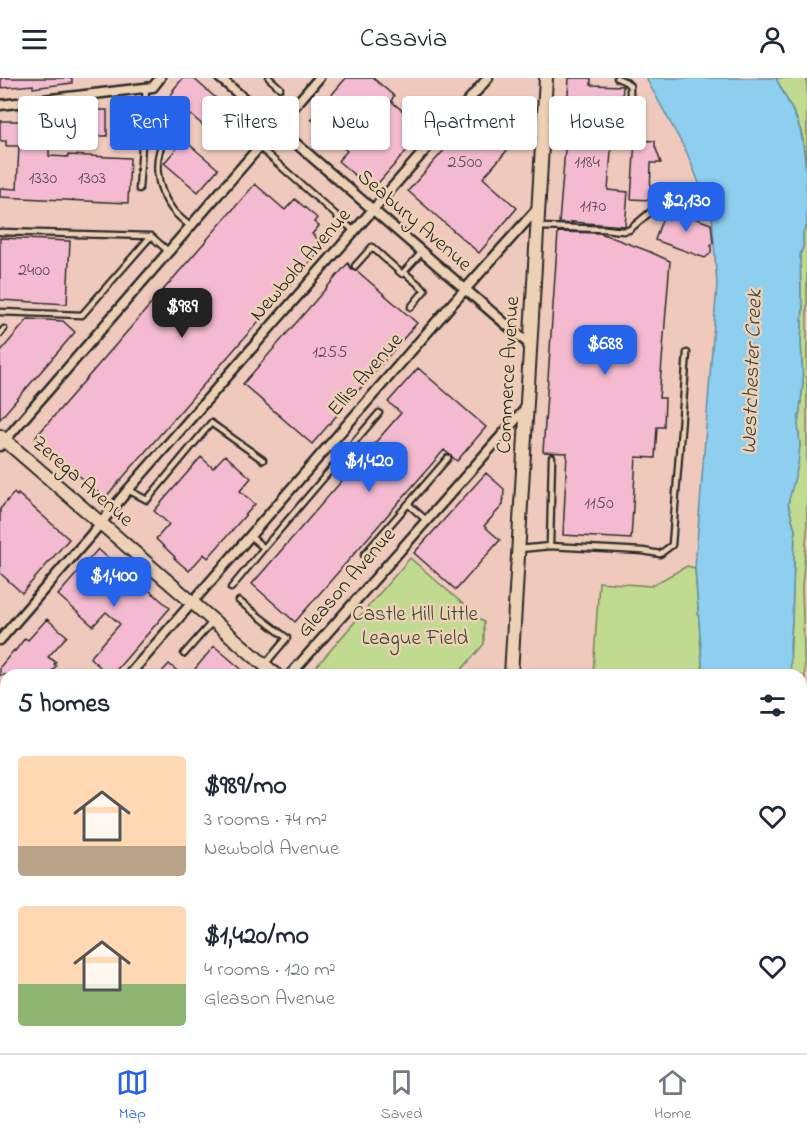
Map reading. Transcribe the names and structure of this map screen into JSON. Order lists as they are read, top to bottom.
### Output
{
  "streets": {
    "main road": ["Commerce Avenue", "Zerega Avenue"],
    "street": [
      "Seabury Avenue",
      "Newbold Avenue",
      "Ellis Avenue",
      "Gleason Avenue"
    ]
  },
  "crossings": [
    ["Seabury Avenue", "Newbold Avenue"],
    ["Seabury Avenue", "Ellis Avenue"],
    ["Seabury Avenue", "Commerce Avenue"],
    ["Newbold Avenue", "Zerega Avenue"],
    ["Ellis Avenue", "Commerce Avenue"],
    ["Ellis Avenue", "Zerega Avenue"],
    ["Commerce Avenue", "Gleason Avenue"]
  ],
  "water": ["Westchester Creek"],
  "parks": ["Castle Hill Little League Field"],
  "house_numbers": [
    "2500",
    "1184",
    "1330",
    "1303",
    "1170",
    "2400",
    "1255",
    "1150"
  ],
  "page": {
    "header": "Casavia",
    "chip": [
      "Buy",
      "Rent",
      "Filters",
      "New",
      "Apartment",
      "House"
    ],
    "price": [
      "$2,130",
      "$989",
      "$688",
      "$1,420",
      "$1,400"
    ],
    "heading": "5 homes",
    "list": [
      {
        "name": "$989/mo",
        "note": "3 rooms · 74 m² · Newbold Avenue"
      },
      {
        "name": "$1,420/mo",
        "note": "4 rooms · 120 m² · Gleason Avenue"
      }
    ],
    "tabs": ["Map", "Saved", "Home"]
  }
}
